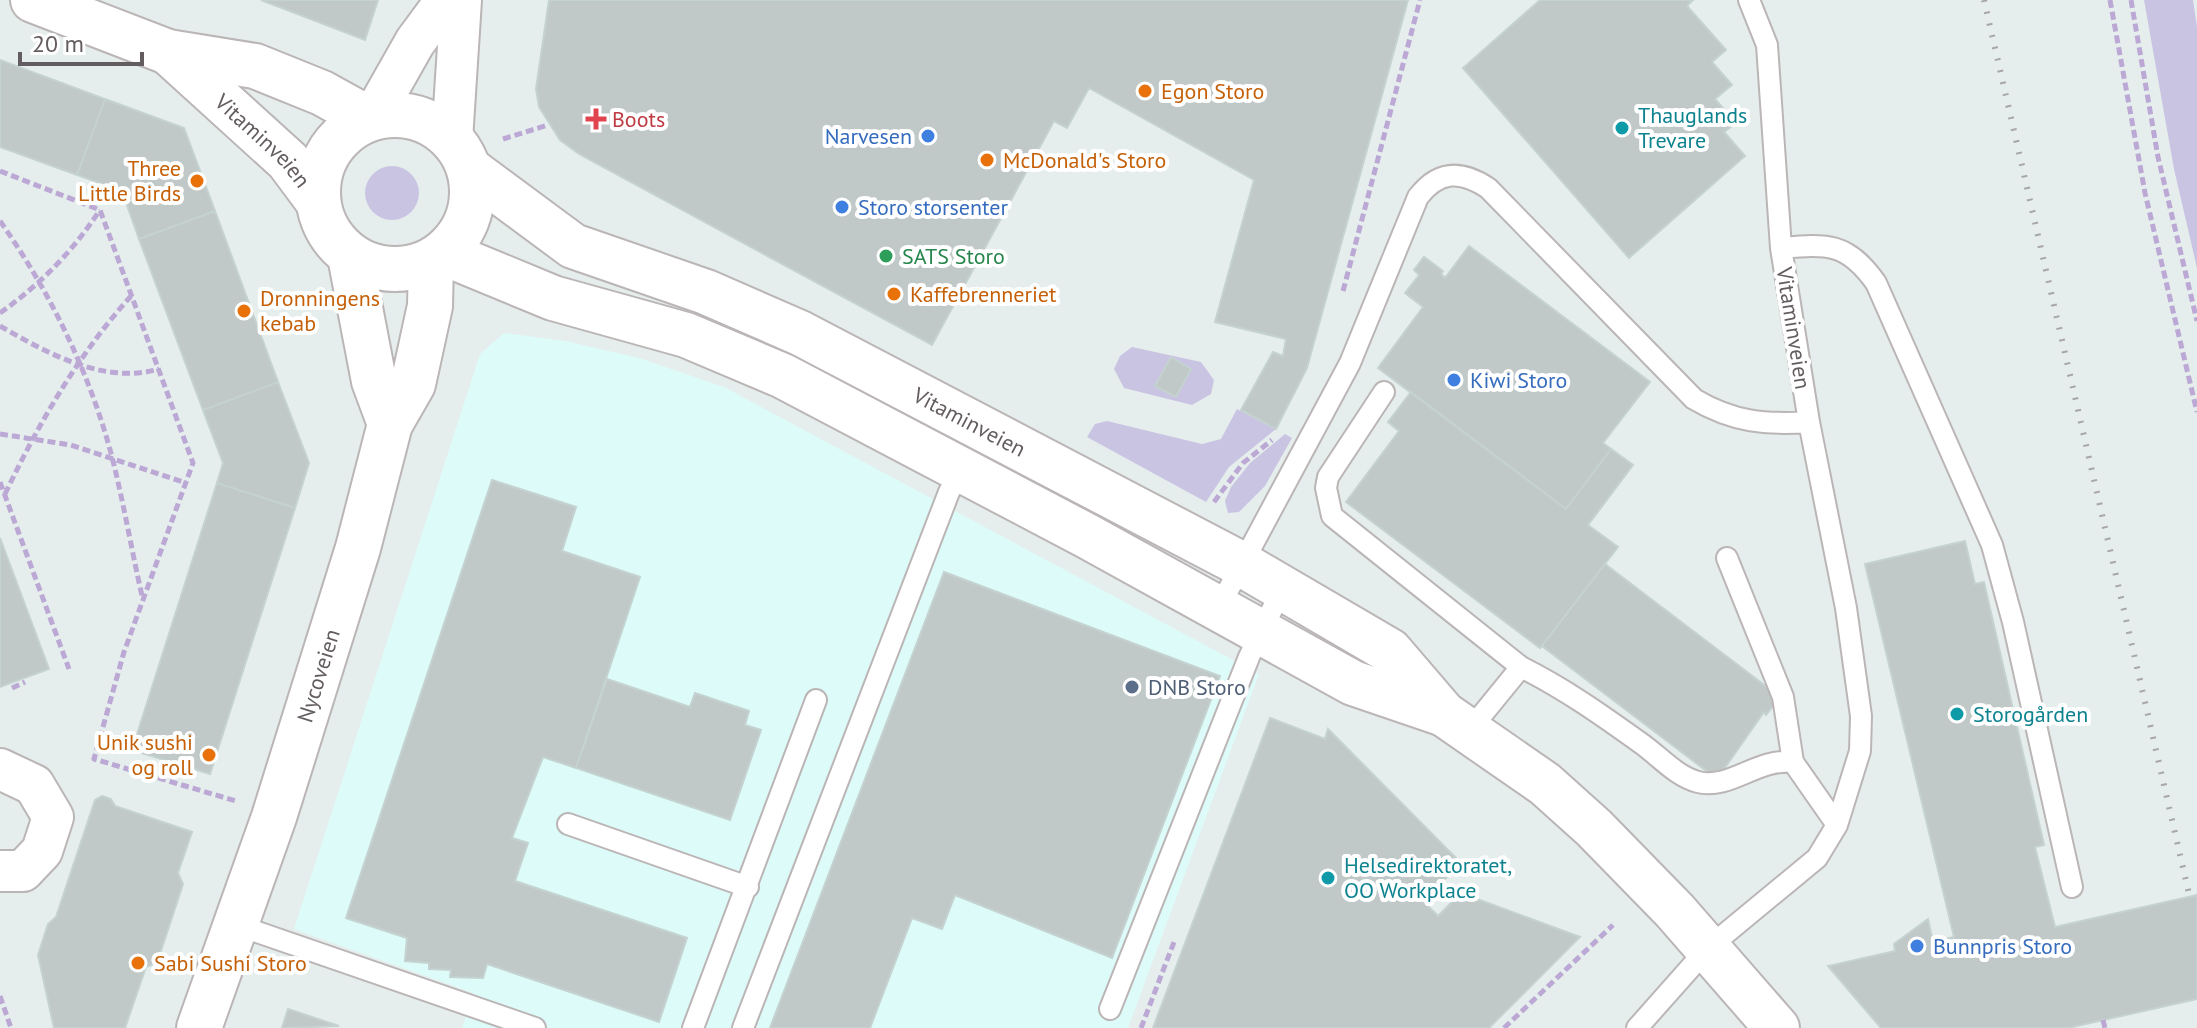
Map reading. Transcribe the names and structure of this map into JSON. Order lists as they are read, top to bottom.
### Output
{
  "streets": {
    "street": ["Vitaminveien", "Nycoveien"]
  },
  "crossings": [
    ["Vitaminveien", "Nycoveien"]
  ],
  "places": {
    "other": [
      "Egon Storo",
      "Thauglands Trevare",
      "Narvesen",
      "McDonald's Storo",
      "Three Little Birds",
      "Storo storsenter",
      "SATS Storo",
      "Kaffebrenneriet",
      "Dronningens kebab",
      "Kiwi Storo",
      "DNB Storo",
      "Storogården",
      "Unik sushi og roll",
      "Helsedirektoratet, OO Workplace",
      "Bunnpris Storo",
      "Sabi Sushi Storo"
    ],
    "health": ["Boots"]
  },
  "scale_bar": "20 m"
}
